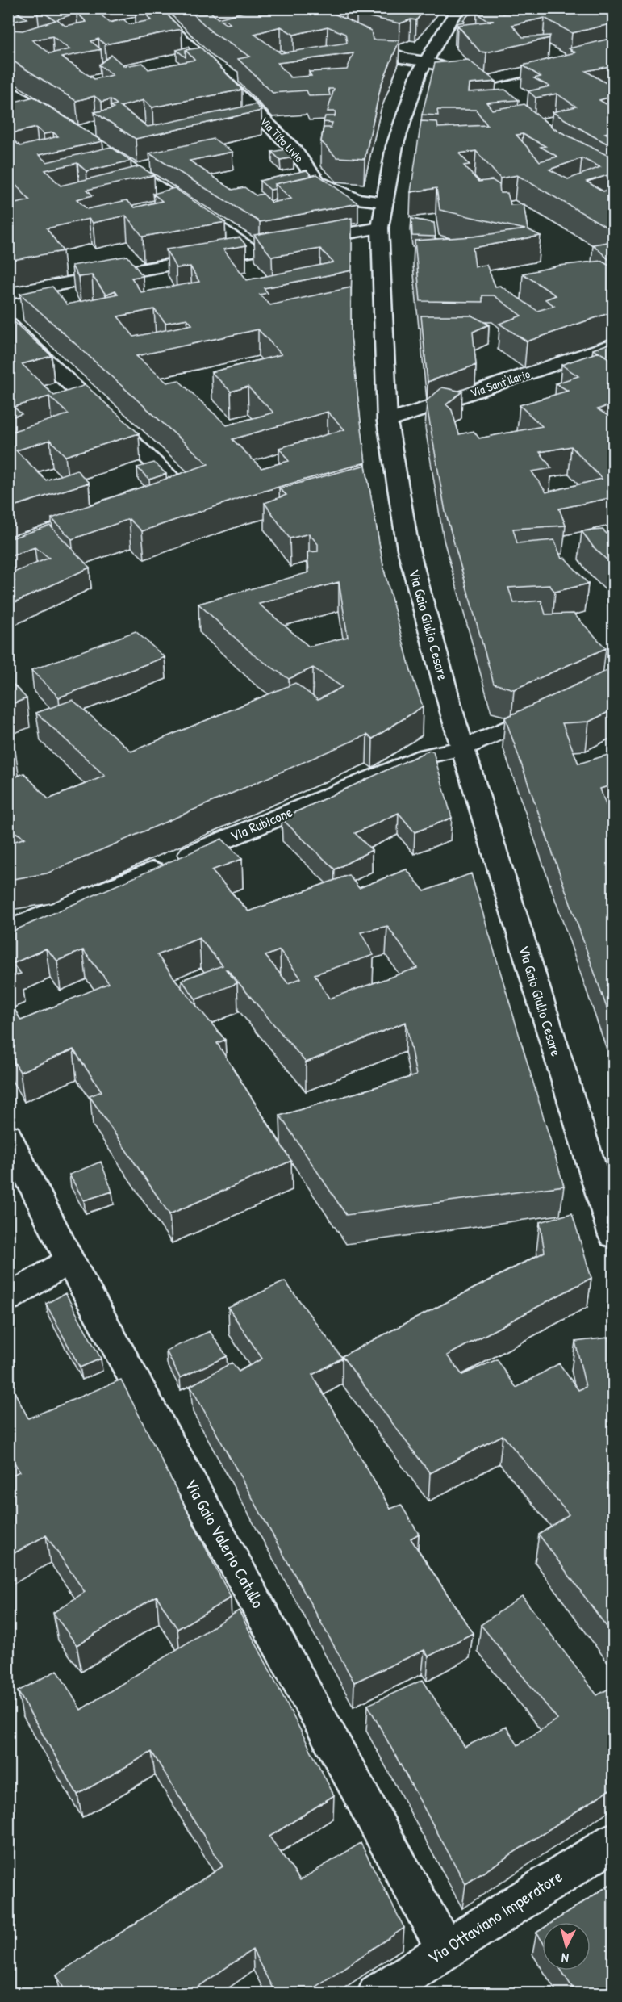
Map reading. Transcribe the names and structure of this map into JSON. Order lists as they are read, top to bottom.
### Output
{
  "streets": {
    "street": [
      "Via Tito Livio",
      "Via Sant'Ilario",
      "Via Gaio Giulio Cesare",
      "Via Rubicone",
      "Via Gaio Valerio Catullo",
      "Via Ottaviano Imperatore"
    ]
  },
  "crossings": [
    ["Via Tito Livio", "Via Gaio Giulio Cesare"],
    ["Via Sant'Ilario", "Via Gaio Giulio Cesare"],
    ["Via Gaio Giulio Cesare", "Via Rubicone"],
    ["Via Gaio Valerio Catullo", "Via Ottaviano Imperatore"]
  ],
  "north": "bottom"
}
